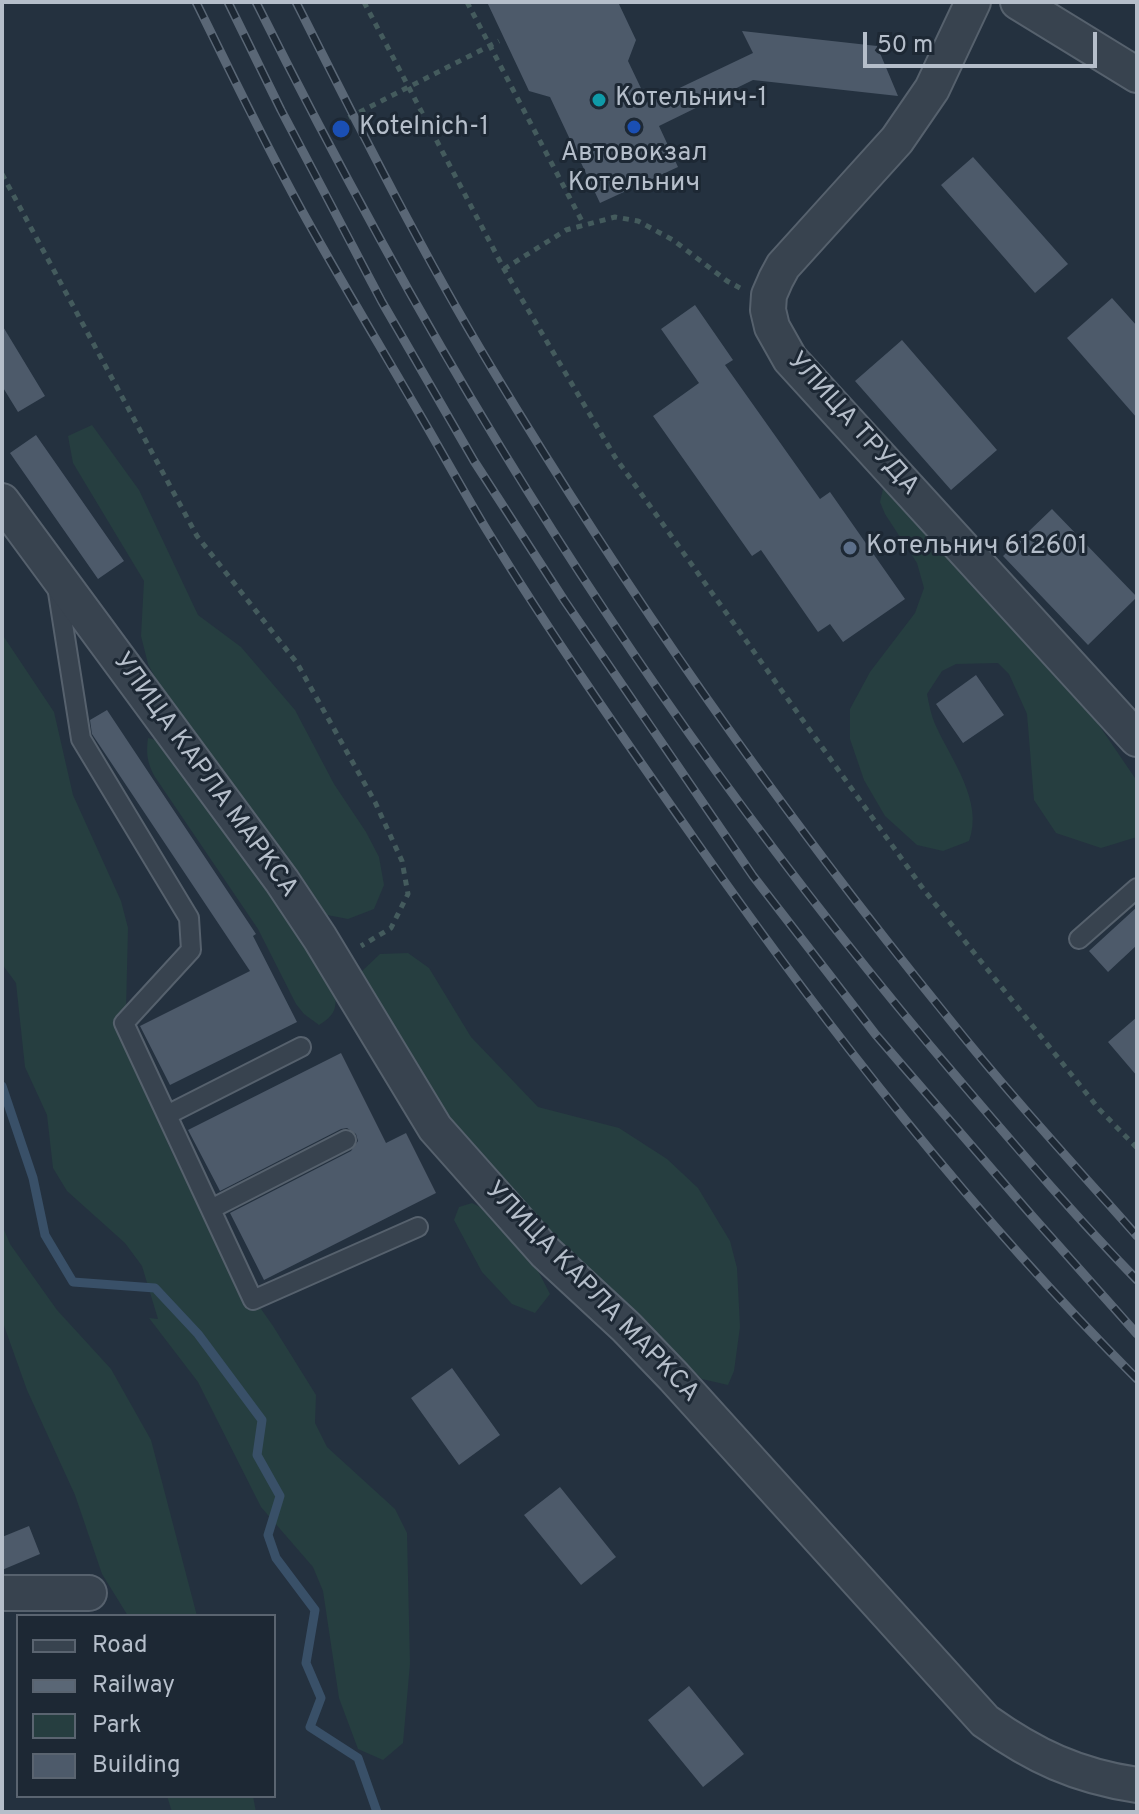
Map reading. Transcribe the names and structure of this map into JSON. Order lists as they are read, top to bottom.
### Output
{
  "streets": {
    "street": ["УЛИЦА ТРУДА", "УЛИЦА КАРЛА МАРКСА"]
  },
  "places": [
    "Котельнич-1",
    "Автовокзал Котельнич",
    "Kotelnich-1",
    "Котельнич 612601"
  ],
  "legend": [
    "Road",
    "Railway",
    "Park",
    "Building"
  ],
  "scale_bar": "50 m"
}
